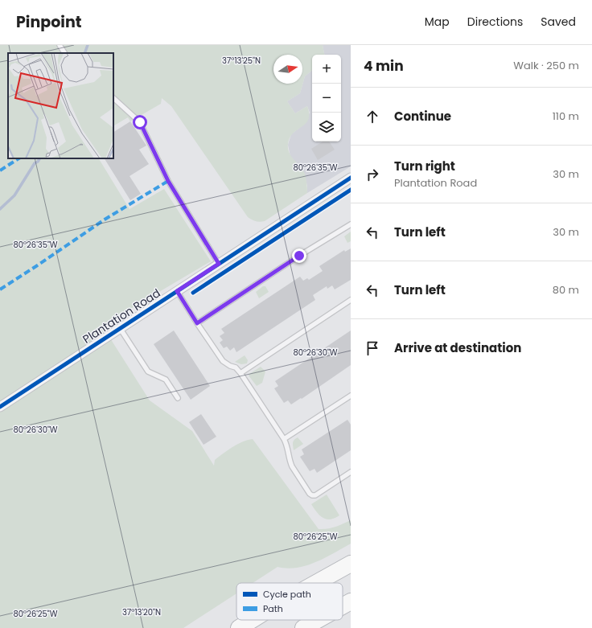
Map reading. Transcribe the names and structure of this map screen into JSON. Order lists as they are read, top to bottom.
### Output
{
  "streets": {
    "street": ["Plantation Road"]
  },
  "legend": ["Cycle path", "Path"],
  "north": "right",
  "page": {
    "header": "Pinpoint",
    "nav": ["Map", "Directions", "Saved"],
    "heading": ["4 min", "Walk · 250 m"],
    "map_buttons": ["+", "−"],
    "list": [
      ["Continue", "110 m"],
      ["Turn right", "Plantation Road", "30 m"],
      ["Turn left", "30 m"],
      ["Turn left", "80 m"],
      "Arrive at destination"
    ]
  },
  "coordinates": [
    "37°13'25\"N",
    "80°26'35\"W",
    "80°26'30\"W",
    "80°26'25\"W",
    "37°13'20\"N"
  ]
}
